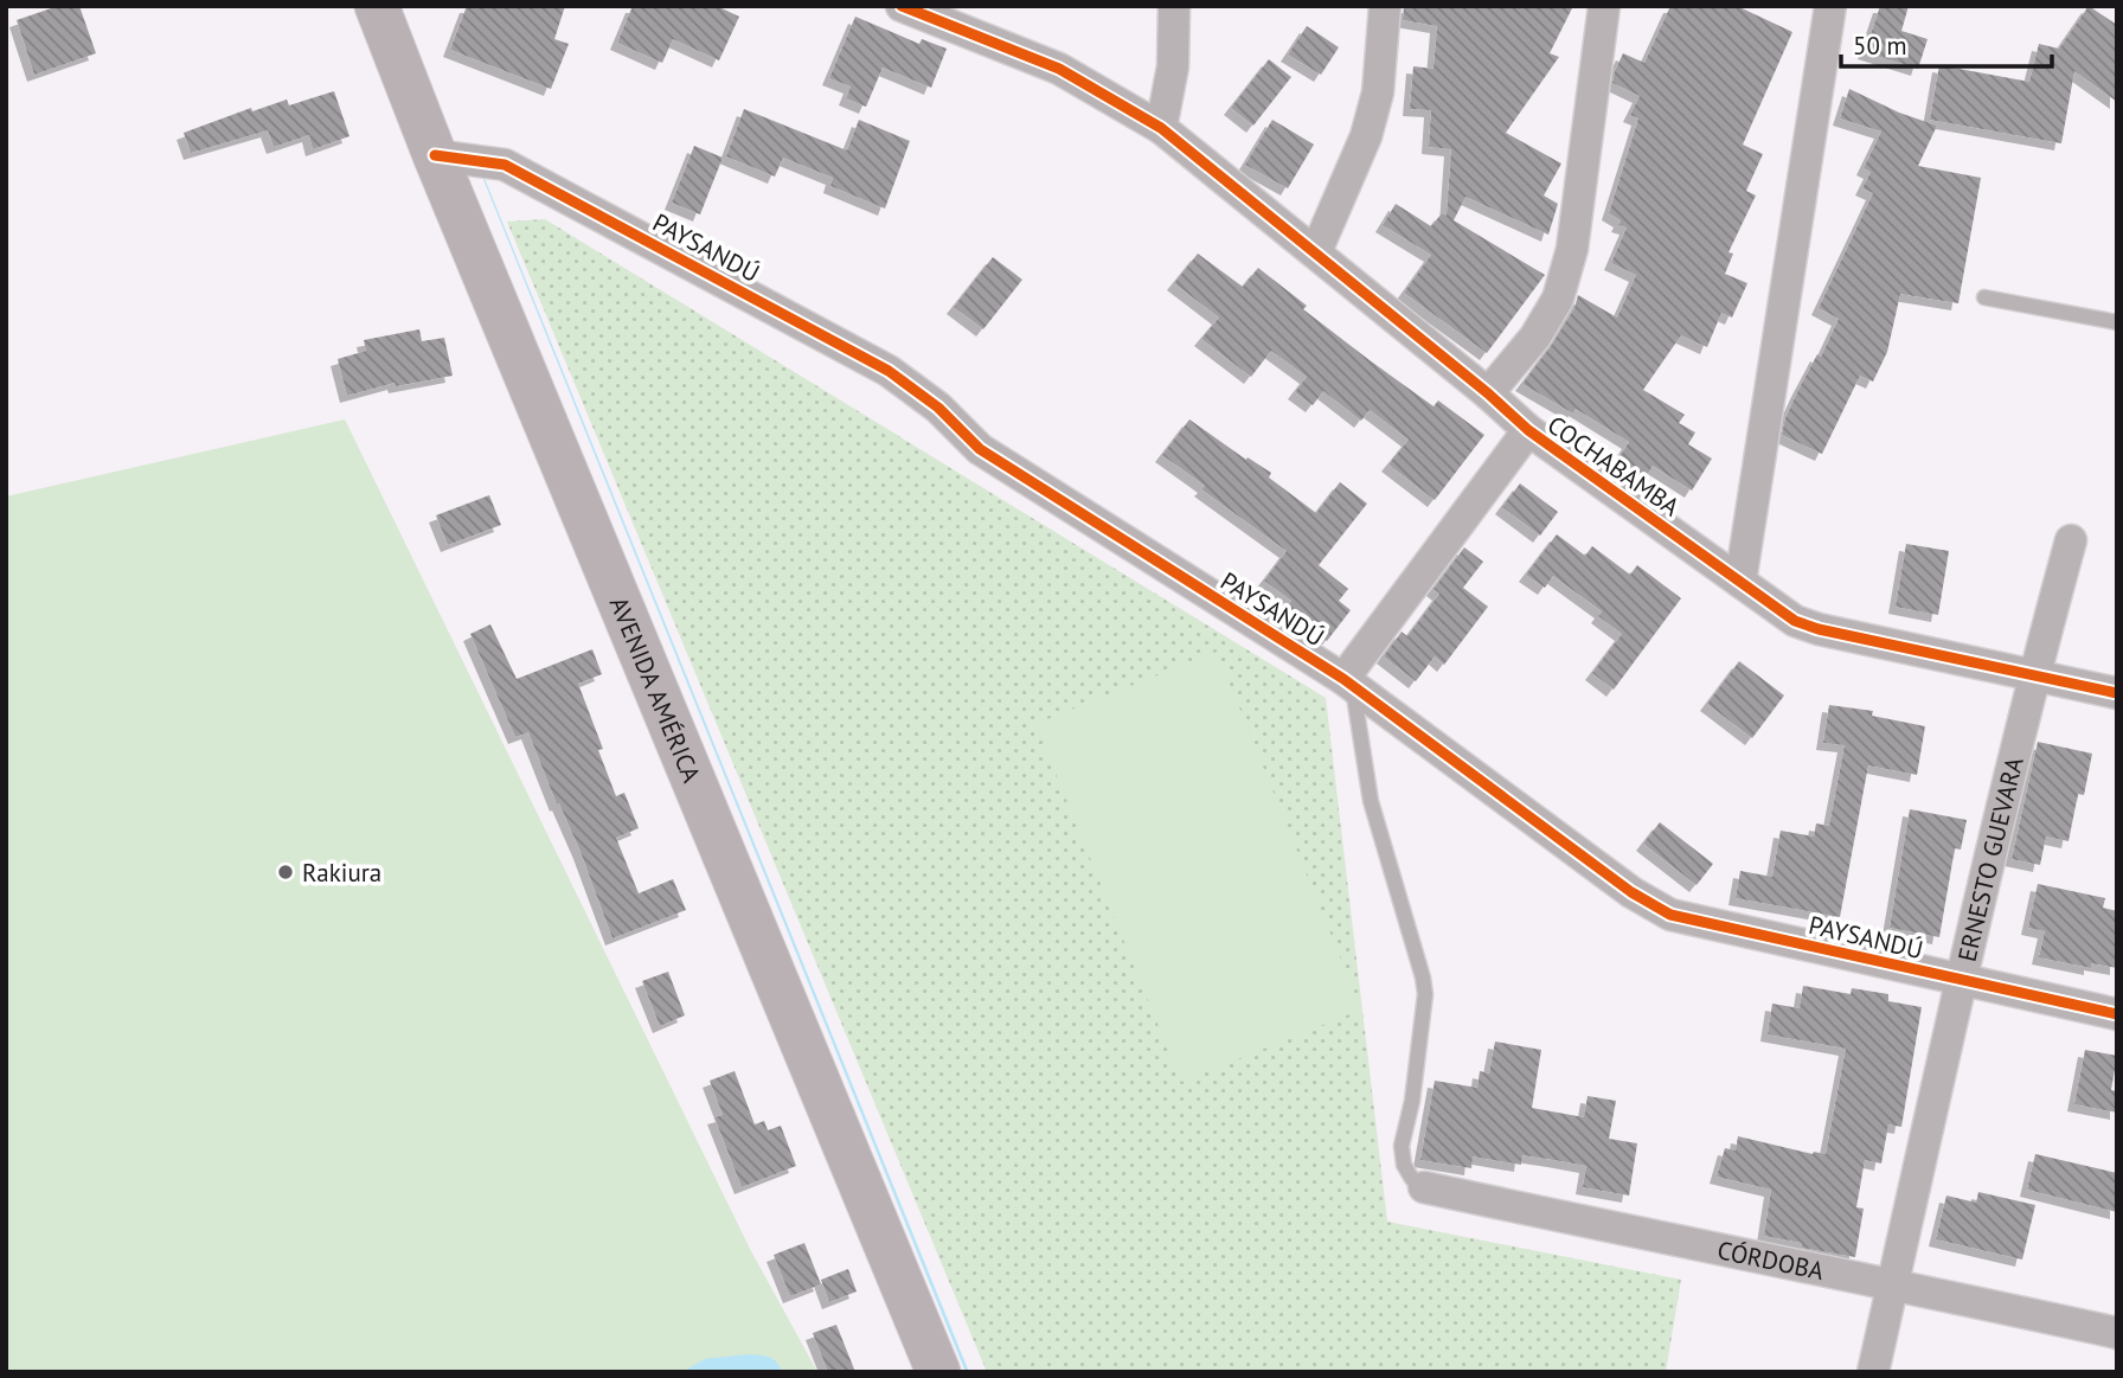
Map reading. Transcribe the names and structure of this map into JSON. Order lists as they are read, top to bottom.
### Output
{
  "streets": {
    "main road": ["AVENIDA AMÉRICA"],
    "street": [
      "PAYSANDÚ",
      "COCHABAMBA",
      "ERNESTO GUEVARA",
      "CÓRDOBA"
    ]
  },
  "crossings": [
    ["PAYSANDÚ", "AVENIDA AMÉRICA"],
    ["PAYSANDÚ", "ERNESTO GUEVARA"],
    ["COCHABAMBA", "ERNESTO GUEVARA"],
    ["ERNESTO GUEVARA", "CÓRDOBA"]
  ],
  "places": ["Rakiura"],
  "scale_bar": "50 m"
}
